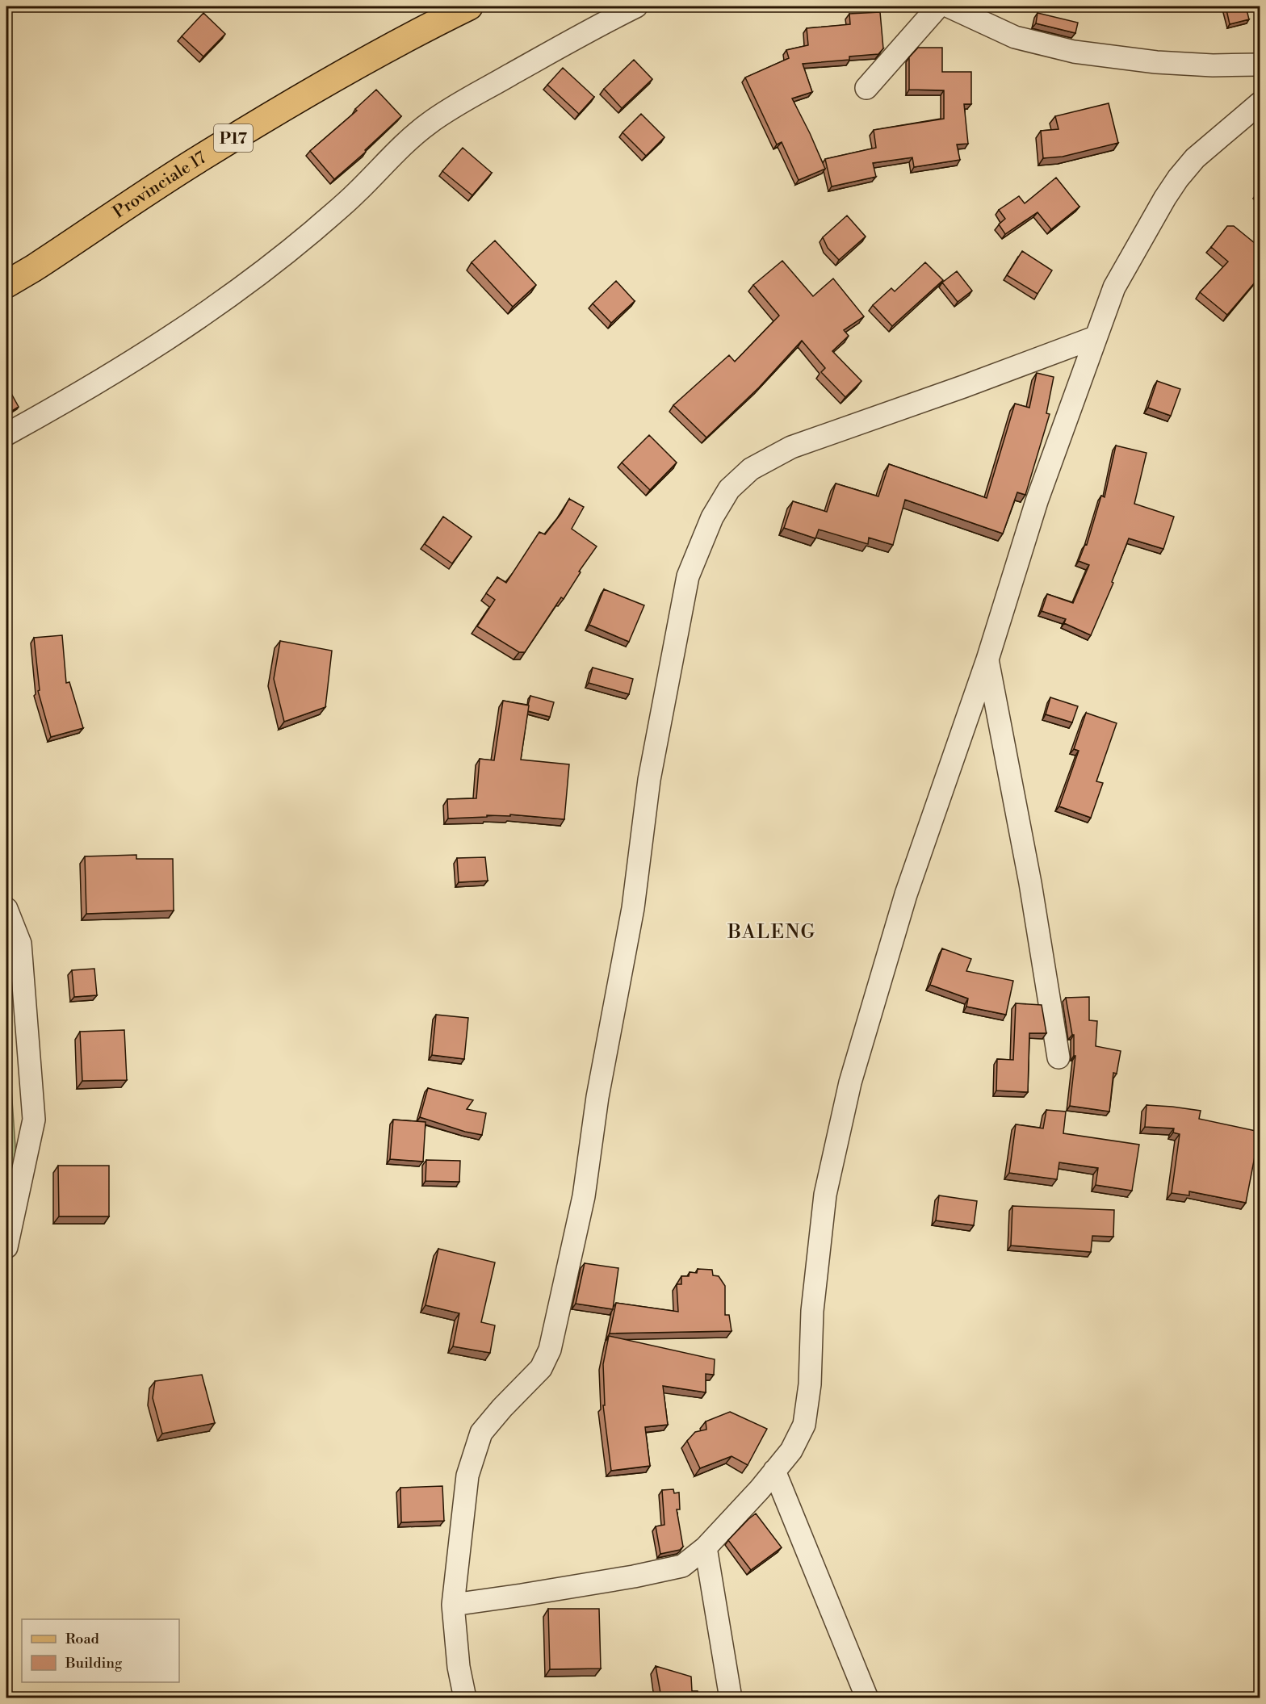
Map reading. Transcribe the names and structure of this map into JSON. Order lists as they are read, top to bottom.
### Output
{
  "streets": {
    "main road": ["P17", "Provinciale 17"]
  },
  "districts": ["BALENG"],
  "legend": ["Road", "Building"]
}
